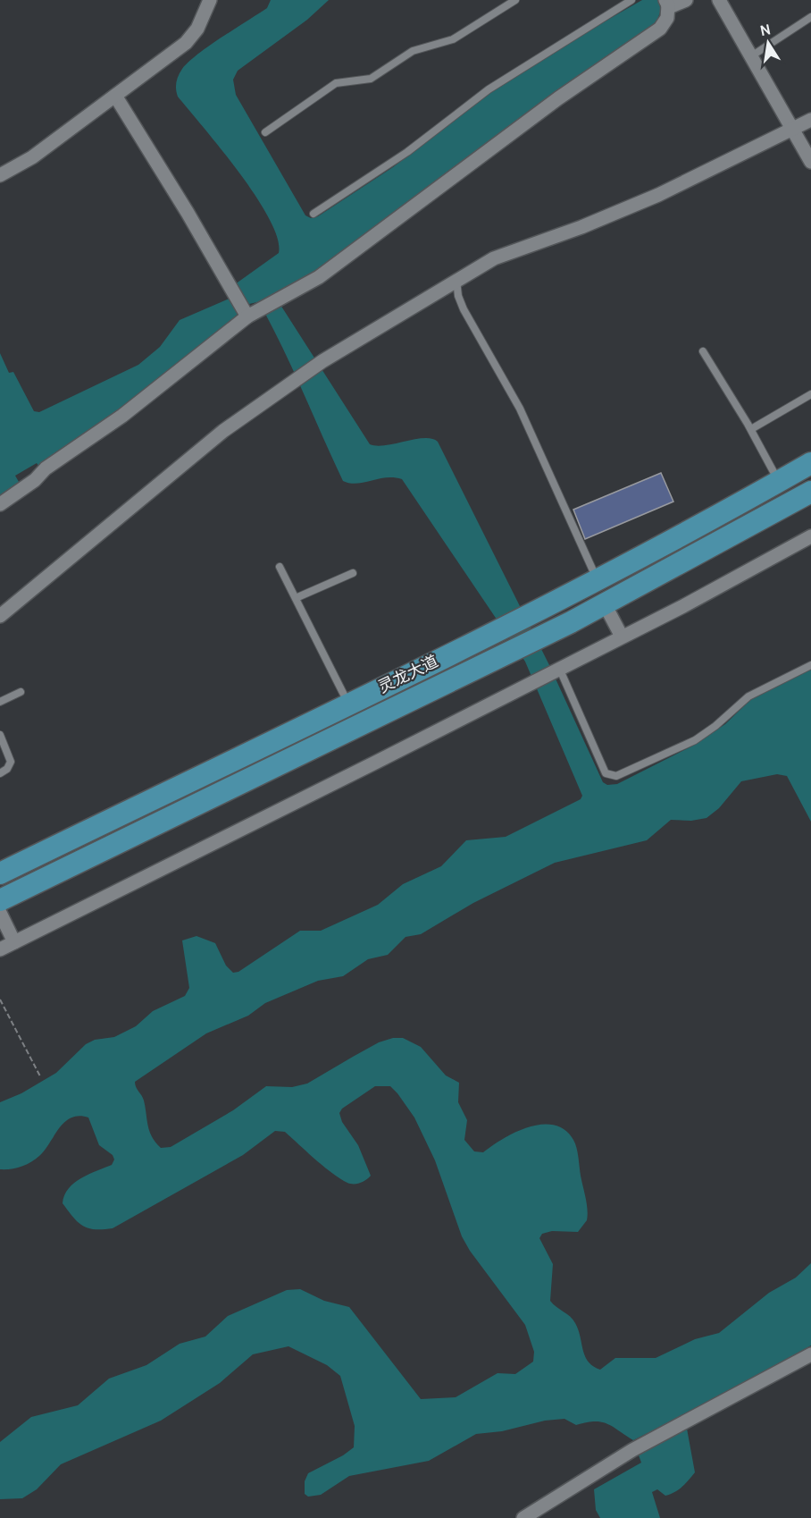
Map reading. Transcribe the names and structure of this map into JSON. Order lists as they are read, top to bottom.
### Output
{
  "streets": {
    "main road": ["灵龙大道"]
  },
  "north": "top"
}
